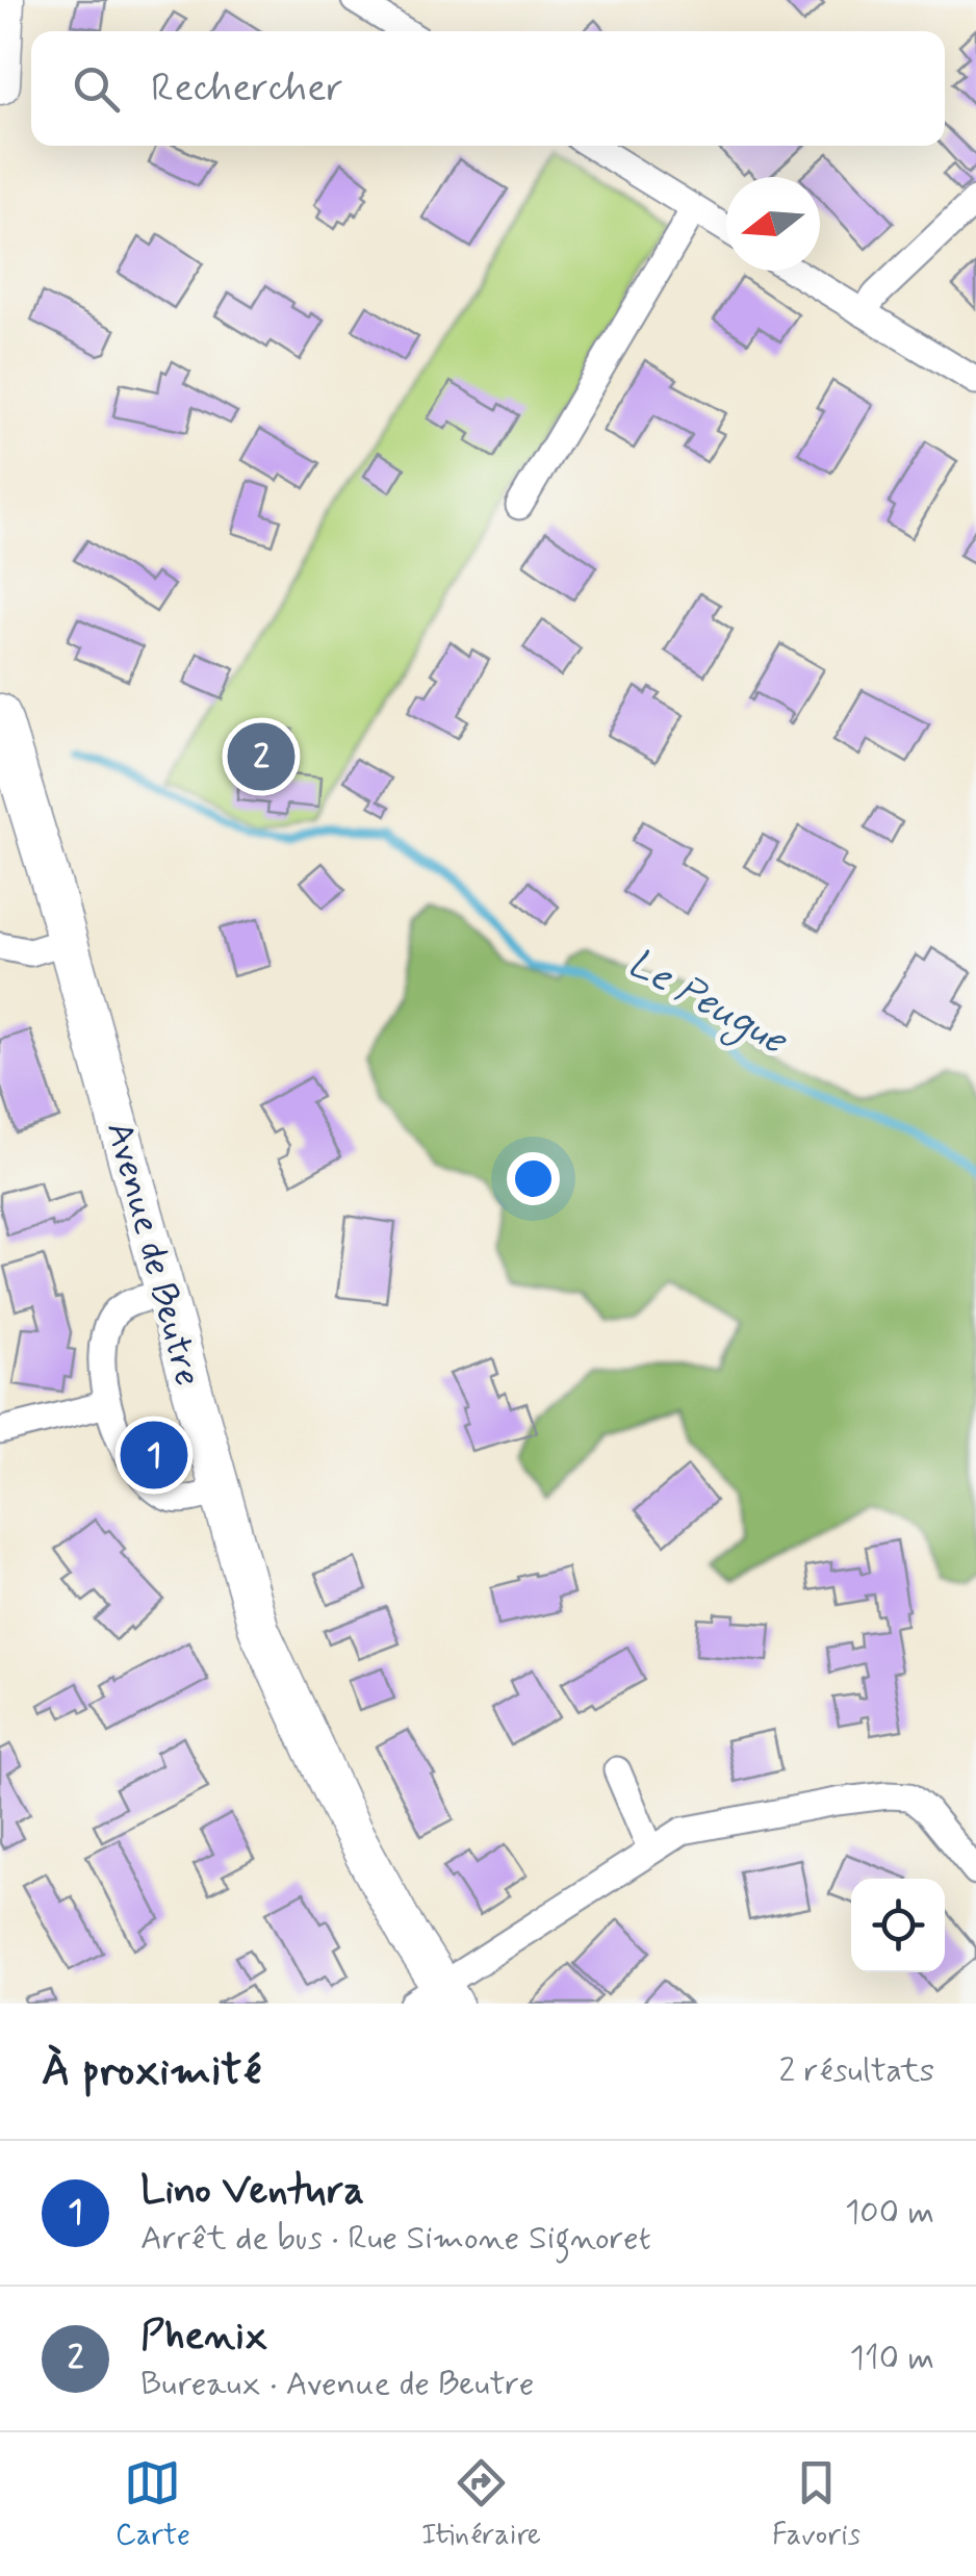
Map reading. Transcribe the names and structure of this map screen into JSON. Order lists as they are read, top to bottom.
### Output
{
  "streets": {
    "street": ["Avenue de Beutre"]
  },
  "water": ["Le Peugue"],
  "north": "left",
  "page": {
    "search": "Rechercher",
    "pins": ["2", "1"],
    "heading": ["À proximité", "2 résultats"],
    "list": [
      {
        "mark": "1",
        "name": "Lino Ventura",
        "note": "Arrêt de bus · Rue Simone Signoret",
        "value": "100 m"
      },
      {
        "mark": "2",
        "name": "Phenix",
        "note": "Bureaux · Avenue de Beutre",
        "value": "110 m"
      }
    ],
    "nav": ["Carte", "Itinéraire", "Favoris"]
  }
}
